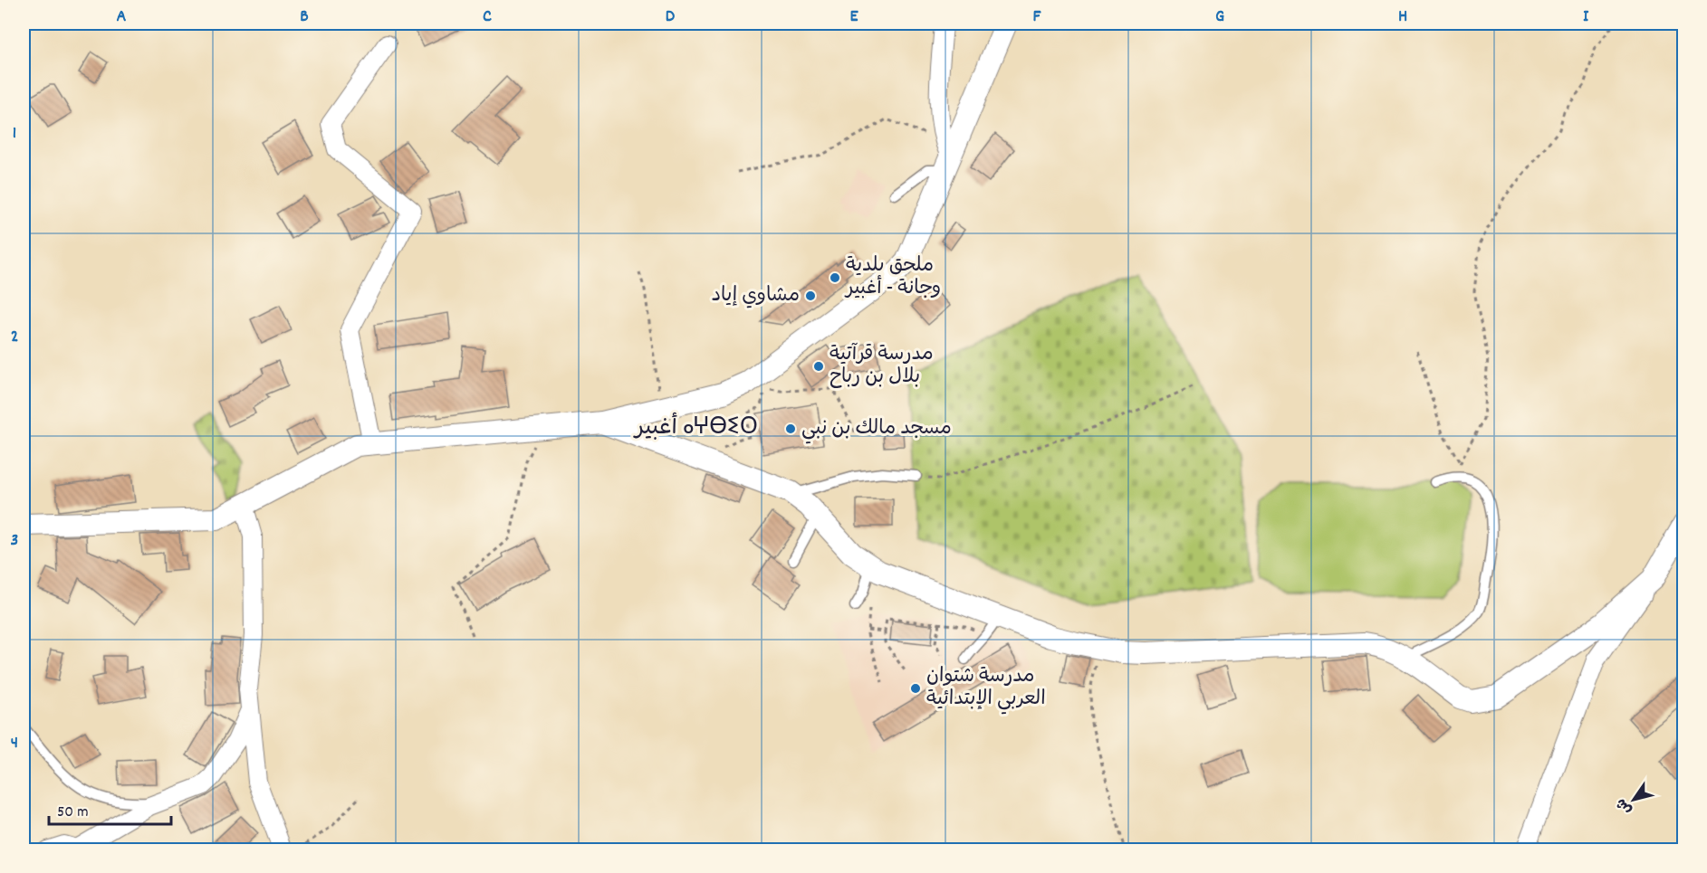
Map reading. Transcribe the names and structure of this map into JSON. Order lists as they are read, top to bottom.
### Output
{
  "districts": ["أغبير ⴰⵖⴱⵉⵔ"],
  "places": [
    "ملحق بلدية وجانة - أغبير",
    "مشاوي إياد",
    "مدرسة قرآتية بلال بن رباح",
    "مسجد مالك بن نبي",
    "مدرسة شتوان العربي الإبتدائية"
  ],
  "scale_bar": "50 m",
  "north": "bottom left",
  "grid": {
    "columns": [
      "A",
      "B",
      "C",
      "D",
      "E",
      "F",
      "G",
      "H",
      "I"
    ],
    "rows": [
      "1",
      "2",
      "3",
      "4"
    ]
  }
}
